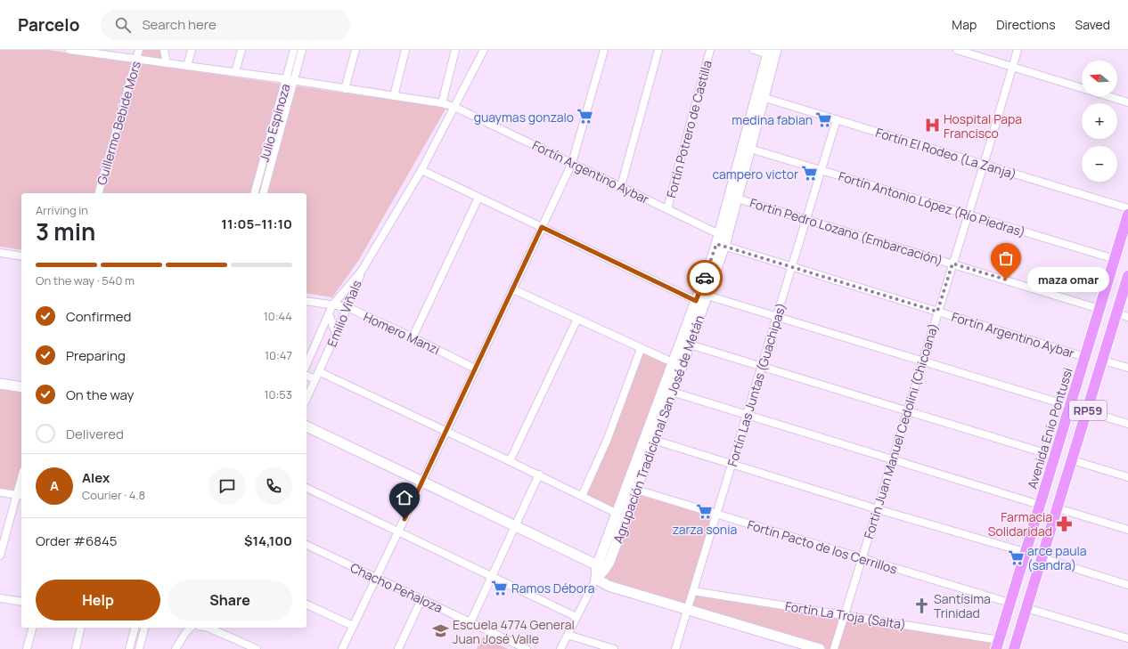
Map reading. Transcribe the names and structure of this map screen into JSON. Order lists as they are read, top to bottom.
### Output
{
  "streets": {
    "main road": ["RP59", "Avenida Enio Pontussi"],
    "street": [
      "Guillermo Bebide Mors",
      "Julio Espinoza",
      "Fortín Potrero de Castilla",
      "Fortín El Rodeo (La Zanja)",
      "Fortín Argentino Aybar",
      "Fortín Antonio López (Río Piedras)",
      "Fortín Pedro Lozano (Embarcación)",
      "Emilio Viñals",
      "Homero Manzi",
      "Fortín Las Juntas (Guachipas)",
      "Agrupación Tradicional San José de Metán",
      "Fortín Juan Manuel Cedolini (Chicoana)",
      "Fortín Pacto de los Cerrillos",
      "Chacho Peñaloza",
      "Fortín La Troja (Salta)"
    ]
  },
  "crossings": [
    ["Guillermo Bebide Mors", "Fortín Argentino Aybar"],
    ["Julio Espinoza", "Fortín Argentino Aybar"],
    ["Fortín Potrero de Castilla", "Fortín Argentino Aybar"],
    ["Fortín El Rodeo (La Zanja)", "Fortín Las Juntas (Guachipas)"],
    ["Fortín El Rodeo (La Zanja)", "Agrupación Tradicional San José de Metán"],
    ["Fortín El Rodeo (La Zanja)", "Fortín Juan Manuel Cedolini (Chicoana)"],
    ["Fortín Argentino Aybar", "Fortín Las Juntas (Guachipas)"],
    ["Fortín Argentino Aybar", "Avenida Enio Pontussi"],
    ["Fortín Argentino Aybar", "Agrupación Tradicional San José de Metán"],
    ["Fortín Argentino Aybar", "Fortín Juan Manuel Cedolini (Chicoana)"],
    ["Fortín Antonio López (Río Piedras)", "Fortín Las Juntas (Guachipas)"],
    ["Fortín Antonio López (Río Piedras)", "Avenida Enio Pontussi"],
    ["Fortín Antonio López (Río Piedras)", "Agrupación Tradicional San José de Metán"],
    ["Fortín Antonio López (Río Piedras)", "Fortín Juan Manuel Cedolini (Chicoana)"],
    ["Fortín Pedro Lozano (Embarcación)", "Fortín Las Juntas (Guachipas)"],
    ["Fortín Pedro Lozano (Embarcación)", "Avenida Enio Pontussi"],
    ["Fortín Pedro Lozano (Embarcación)", "Agrupación Tradicional San José de Metán"],
    ["Fortín Pedro Lozano (Embarcación)", "Fortín Juan Manuel Cedolini (Chicoana)"],
    ["Emilio Viñals", "Homero Manzi"],
    ["Fortín Las Juntas (Guachipas)", "Fortín Pacto de los Cerrillos"],
    ["Fortín Las Juntas (Guachipas)", "Fortín La Troja (Salta)"],
    ["Avenida Enio Pontussi", "Fortín Pacto de los Cerrillos"],
    ["Avenida Enio Pontussi", "Fortín La Troja (Salta)"],
    ["Agrupación Tradicional San José de Metán", "Fortín Pacto de los Cerrillos"],
    ["Fortín Juan Manuel Cedolini (Chicoana)", "Fortín Pacto de los Cerrillos"],
    ["Fortín Juan Manuel Cedolini (Chicoana)", "Fortín La Troja (Salta)"]
  ],
  "places": {
    "supermarket": [
      "guaymas gonzalo",
      "medina fabian",
      "campero victor",
      "zarza sonia",
      "arce paula (sandra)",
      "Ramos Débora"
    ],
    "hospital": ["Hospital Papa Francisco"],
    "other": ["maza omar"],
    "pharmacy": ["Farmacia Solidaridad"],
    "church": ["Santísima Trinidad"],
    "school or university": ["Escuela 4774 General Juan José Valle"]
  },
  "north": "left",
  "page": {
    "header": "Parcelo",
    "search": "Search here",
    "nav": ["Map", "Directions", "Saved"],
    "map_buttons": ["+", "−"],
    "heading": ["3 min", "Arriving in", "11:05–11:10"],
    "panel": [
      "Alex",
      "Courier · 4.8",
      "Order #6845",
      "$14,100"
    ],
    "bar": "On the way · 540 m",
    "bubble": "maza omar",
    "list": [
      ["Confirmed", "10:44"],
      ["Preparing", "10:47"],
      ["On the way", "10:53"],
      "Delivered"
    ],
    "round": "A",
    "buttons": ["Help", "Share"]
  }
}
